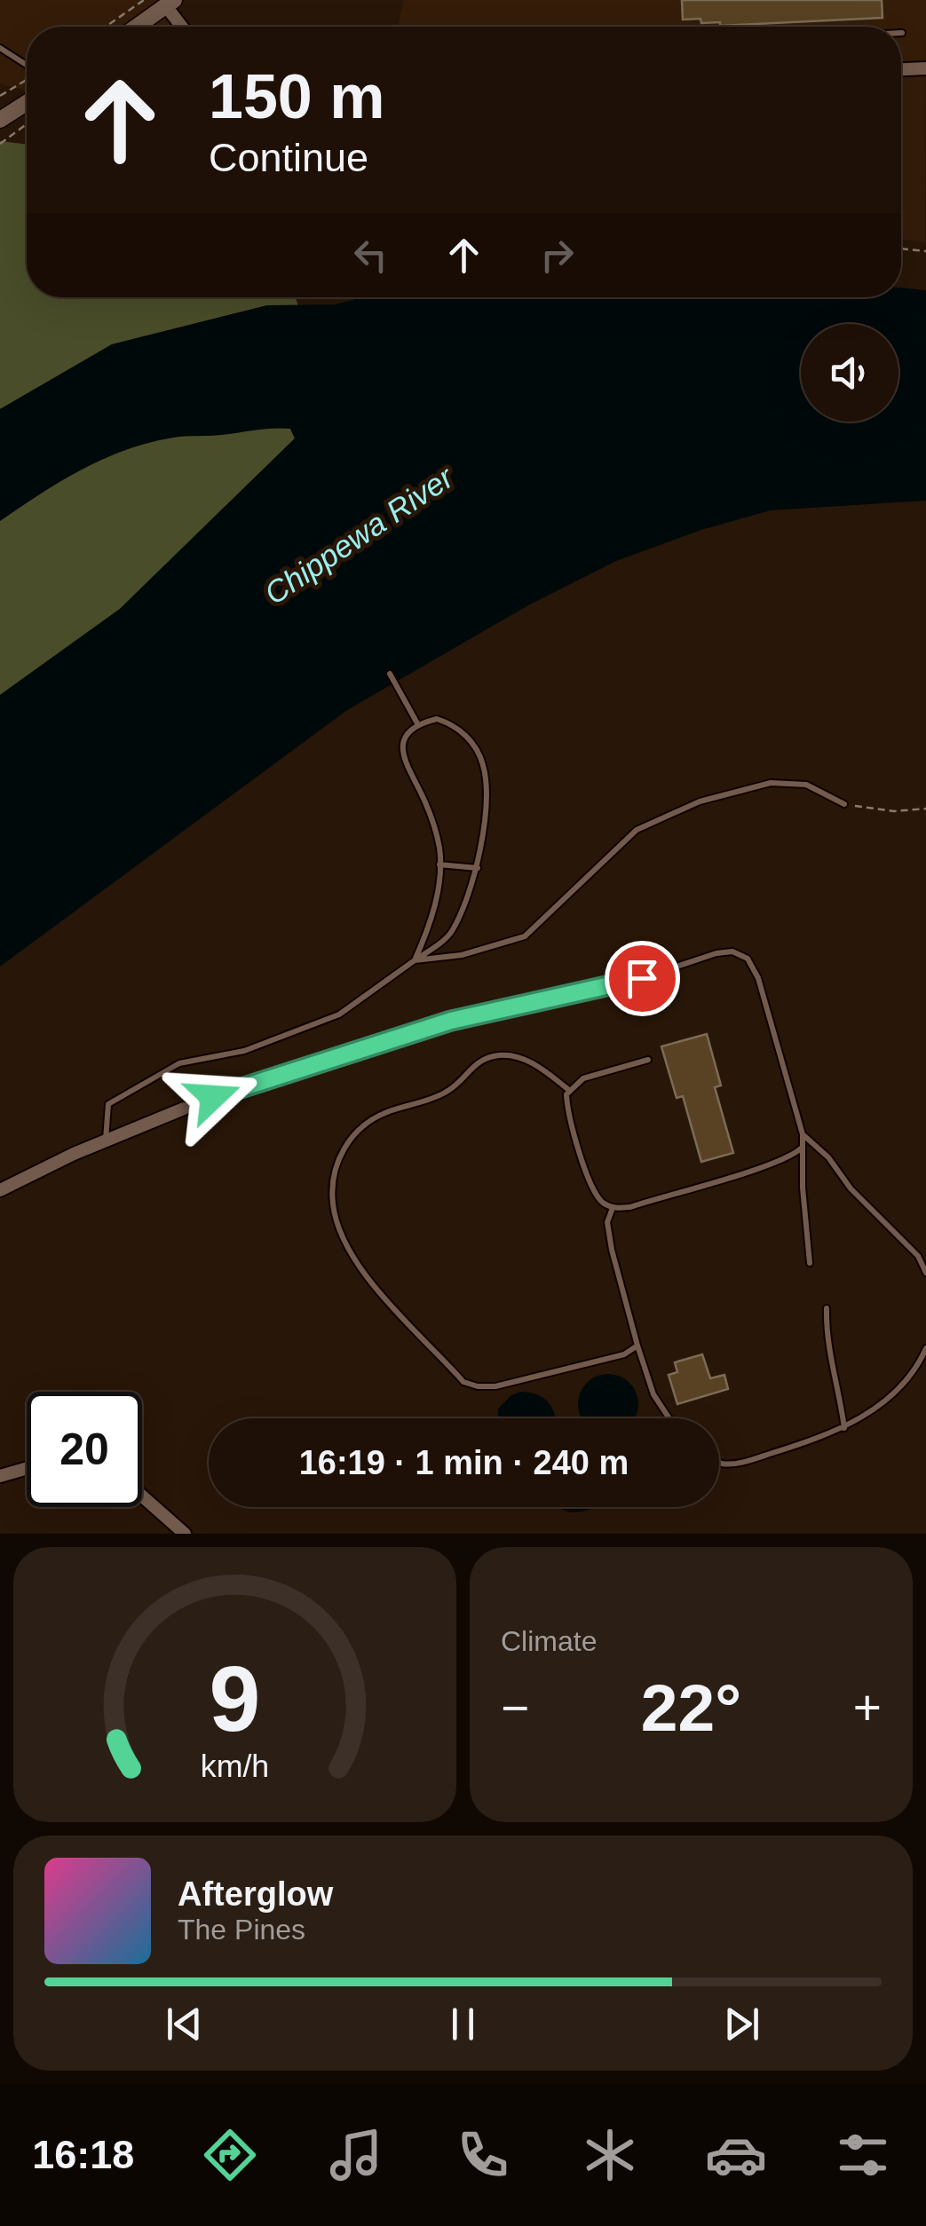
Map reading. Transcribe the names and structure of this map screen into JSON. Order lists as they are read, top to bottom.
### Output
{
  "water": ["Chippewa River"],
  "page": {
    "turn": ["150 m", "Continue"],
    "limit": "20",
    "trip": "16:19 · 1 min · 240 m",
    "tile": "Climate",
    "heat": ["−", "22°", "+"],
    "song": ["Afterglow", "The Pines"],
    "tabs": "16:18",
    "gauge": ["9", "km/h"]
  }
}
